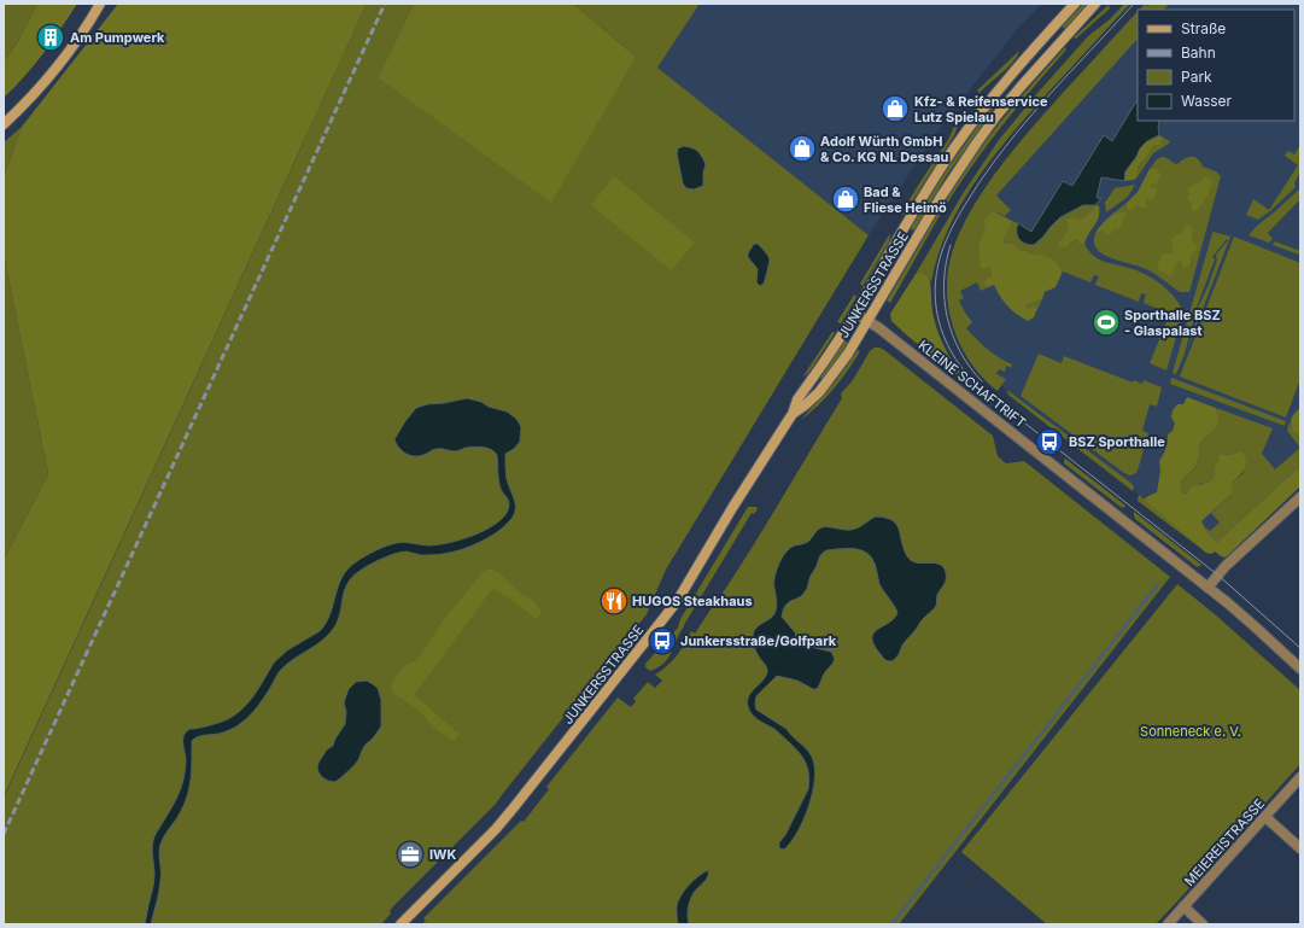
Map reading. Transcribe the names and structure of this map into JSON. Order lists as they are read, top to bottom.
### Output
{
  "streets": {
    "main road": ["JUNKERSSTRASSE"],
    "street": ["KLEINE SCHAFTRIFT", "MEIEREISTRASSE"]
  },
  "crossings": [
    ["JUNKERSSTRASSE", "KLEINE SCHAFTRIFT"]
  ],
  "parks": ["Sonneneck e. V."],
  "places": {
    "building": ["Am Pumpwerk"],
    "shop": ["Kfz- & Reifenservice Lutz Spielau", "Adolf Würth GmbH & Co. KG NL Dessau", "Bad & Fliese Heimö"],
    "sports": ["Sporthalle BSZ - Glaspalast"],
    "bus stop": ["BSZ Sporthalle", "Junkersstraße/Golfpark"],
    "restaurant": ["HUGOS Steakhaus"],
    "office": ["IWK"]
  },
  "legend": [
    "Straße",
    "Bahn",
    "Park",
    "Wasser"
  ]
}
